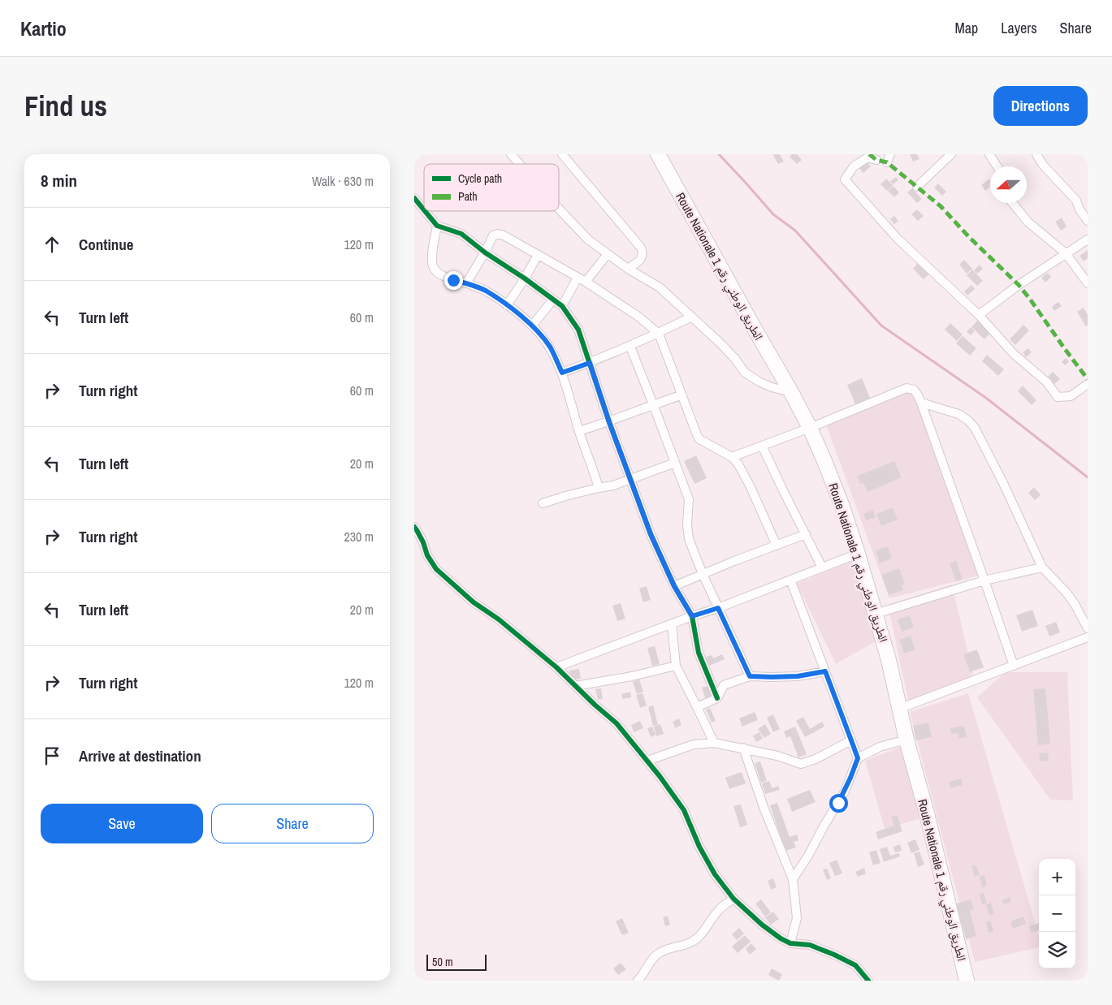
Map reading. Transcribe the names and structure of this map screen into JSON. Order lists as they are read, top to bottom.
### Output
{
  "streets": {
    "highway": ["Route Nationale الطريق الوطني رقم 1"]
  },
  "legend": ["Cycle path", "Path"],
  "scale_bar": "50 m",
  "north": "left",
  "page": {
    "header": "Kartio",
    "nav": ["Map", "Layers", "Share"],
    "buttons": [
      "Directions",
      ["Save", "Share"]
    ],
    "title": "Find us",
    "heading": ["8 min", "Walk · 630 m"],
    "list": [
      ["Continue", "120 m"],
      ["Turn left", "60 m"],
      ["Turn right", "60 m"],
      ["Turn left", "20 m"],
      ["Turn right", "230 m"],
      ["Turn left", "20 m"],
      ["Turn right", "120 m"],
      "Arrive at destination"
    ],
    "map_buttons": ["+", "−"],
    "scale": "50 m"
  }
}
